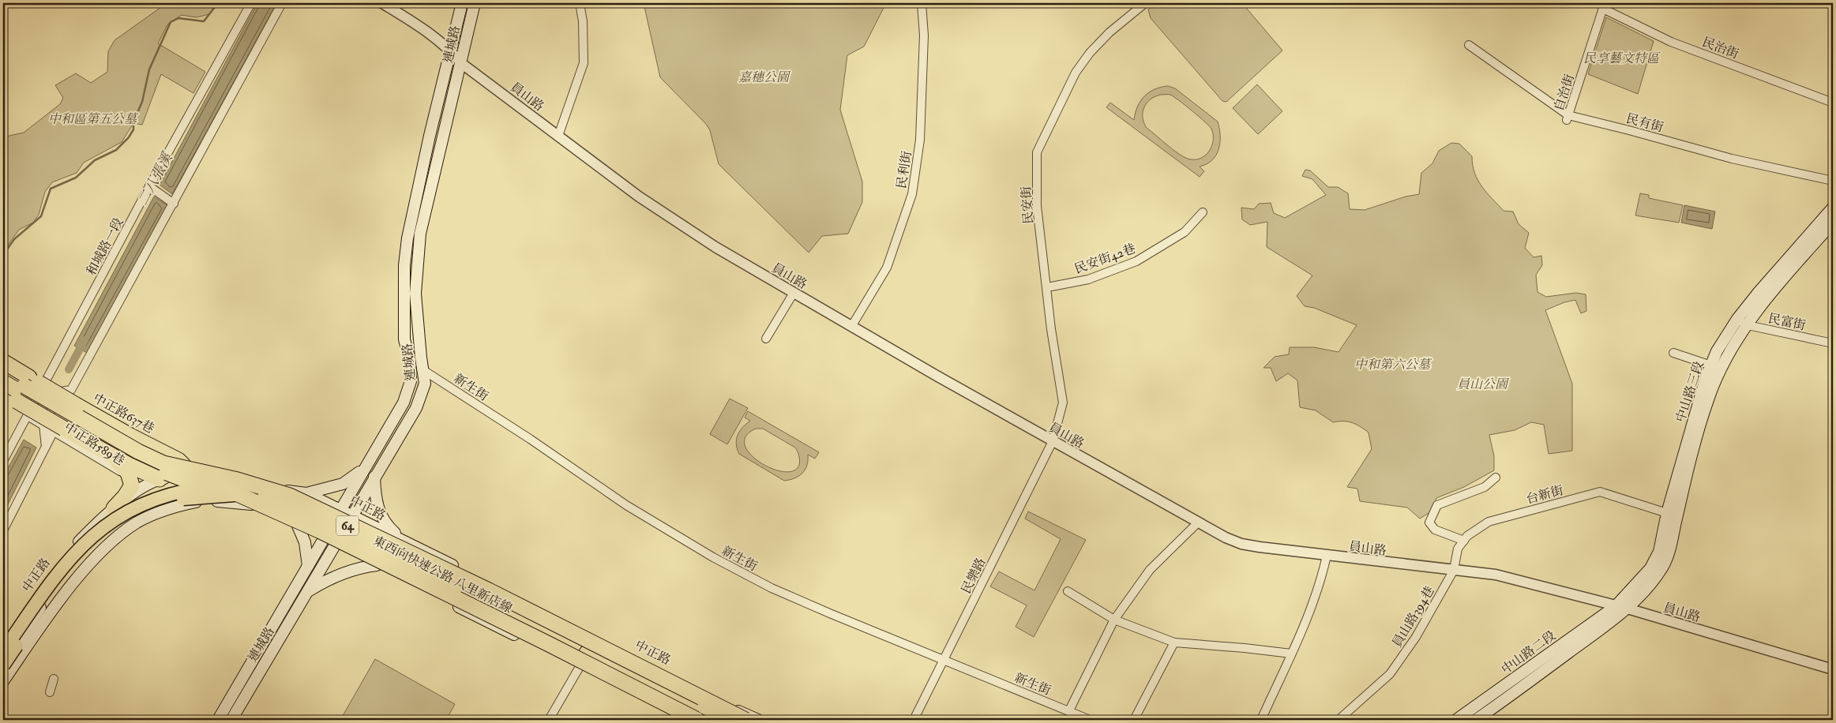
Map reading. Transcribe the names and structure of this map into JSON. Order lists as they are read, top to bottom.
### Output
{
  "streets": {
    "highway": ["64", "東西向快速公路 八里新店線"],
    "main road": [
      "連城路",
      "中山路三段",
      "中正路",
      "中山路二段"
    ],
    "street": [
      "民治街",
      "自治街",
      "員山路",
      "民有街",
      "民利街",
      "民安街",
      "和城路一段",
      "民安街42巷",
      "民富街",
      "新生街",
      "中正路637巷",
      "中正路589巷",
      "台新街",
      "民樂路",
      "員山路394巷"
    ]
  },
  "crossings": [
    ["連城路", "員山路"],
    ["連城路", "新生街"],
    ["連城路", "中正路"],
    ["民治街", "自治街"],
    ["自治街", "民有街"],
    ["員山路", "民利街"],
    ["員山路", "民安街"],
    ["員山路", "中山路三段"],
    ["員山路", "台新街"],
    ["員山路", "民樂路"],
    ["員山路", "員山路394巷"],
    ["員山路", "中山路二段"],
    ["民安街", "民安街42巷"],
    ["民安街", "民樂路"],
    ["和城路一段", "中正路637巷"],
    ["和城路一段", "中正路589巷"],
    ["民富街", "中山路三段"],
    ["新生街", "民樂路"],
    ["中山路三段", "台新街"],
    ["中山路三段", "中山路二段"],
    ["中正路637巷", "中正路"],
    ["中正路589巷", "中正路"],
    ["台新街", "員山路394巷"],
    ["中正路", "東西向快速公路 八里新店線"]
  ],
  "water": ["二八張溪"],
  "parks": [
    "民享藝文特區",
    "嘉穗公園",
    "中和區第五公墓",
    "中和第六公墓",
    "員山公園"
  ]
}
